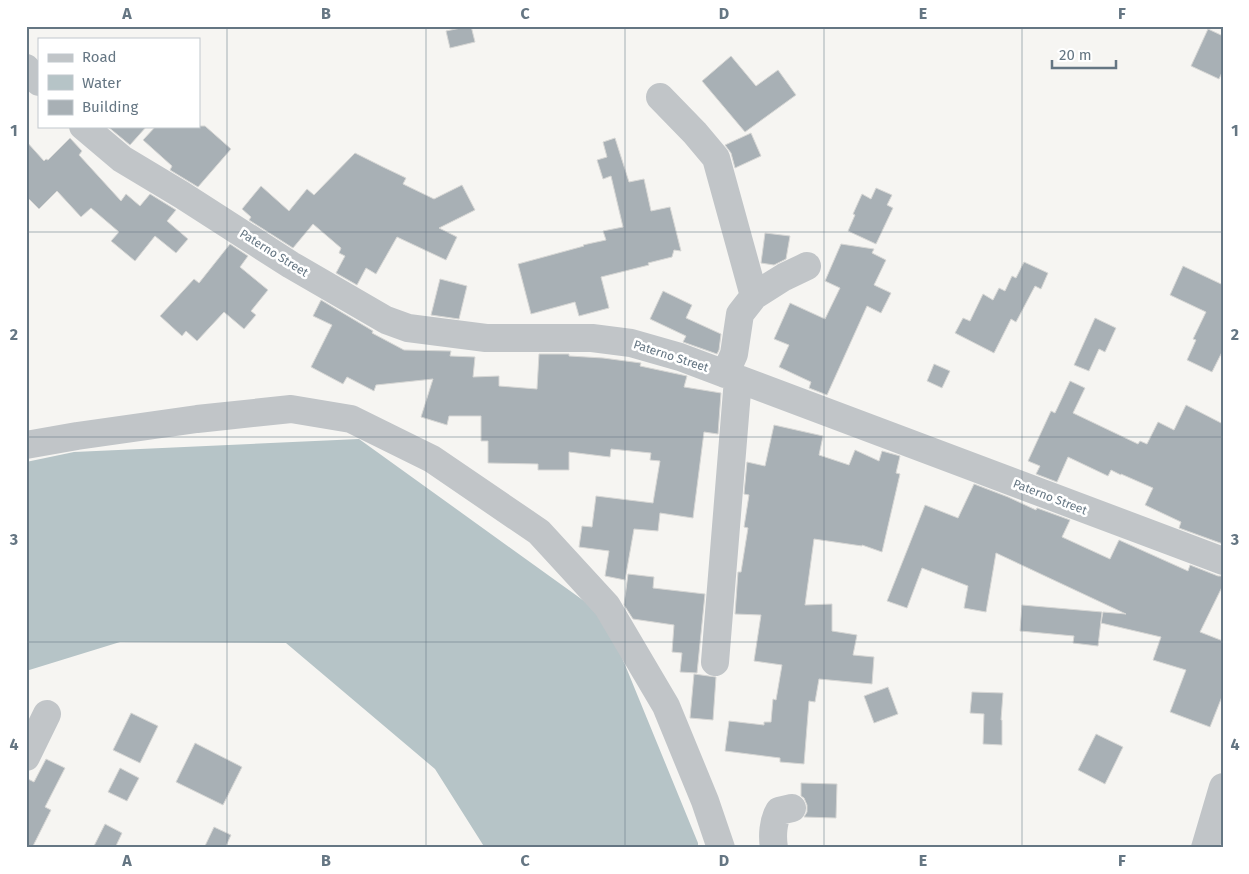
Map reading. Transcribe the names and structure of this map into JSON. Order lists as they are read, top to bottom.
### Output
{
  "streets": {
    "street": ["Paterno Street"]
  },
  "legend": ["Road", "Water", "Building"],
  "scale_bar": "20 m",
  "grid": {
    "columns": [
      "A",
      "B",
      "C",
      "D",
      "E",
      "F"
    ],
    "rows": [
      "1",
      "2",
      "3",
      "4"
    ]
  }
}
